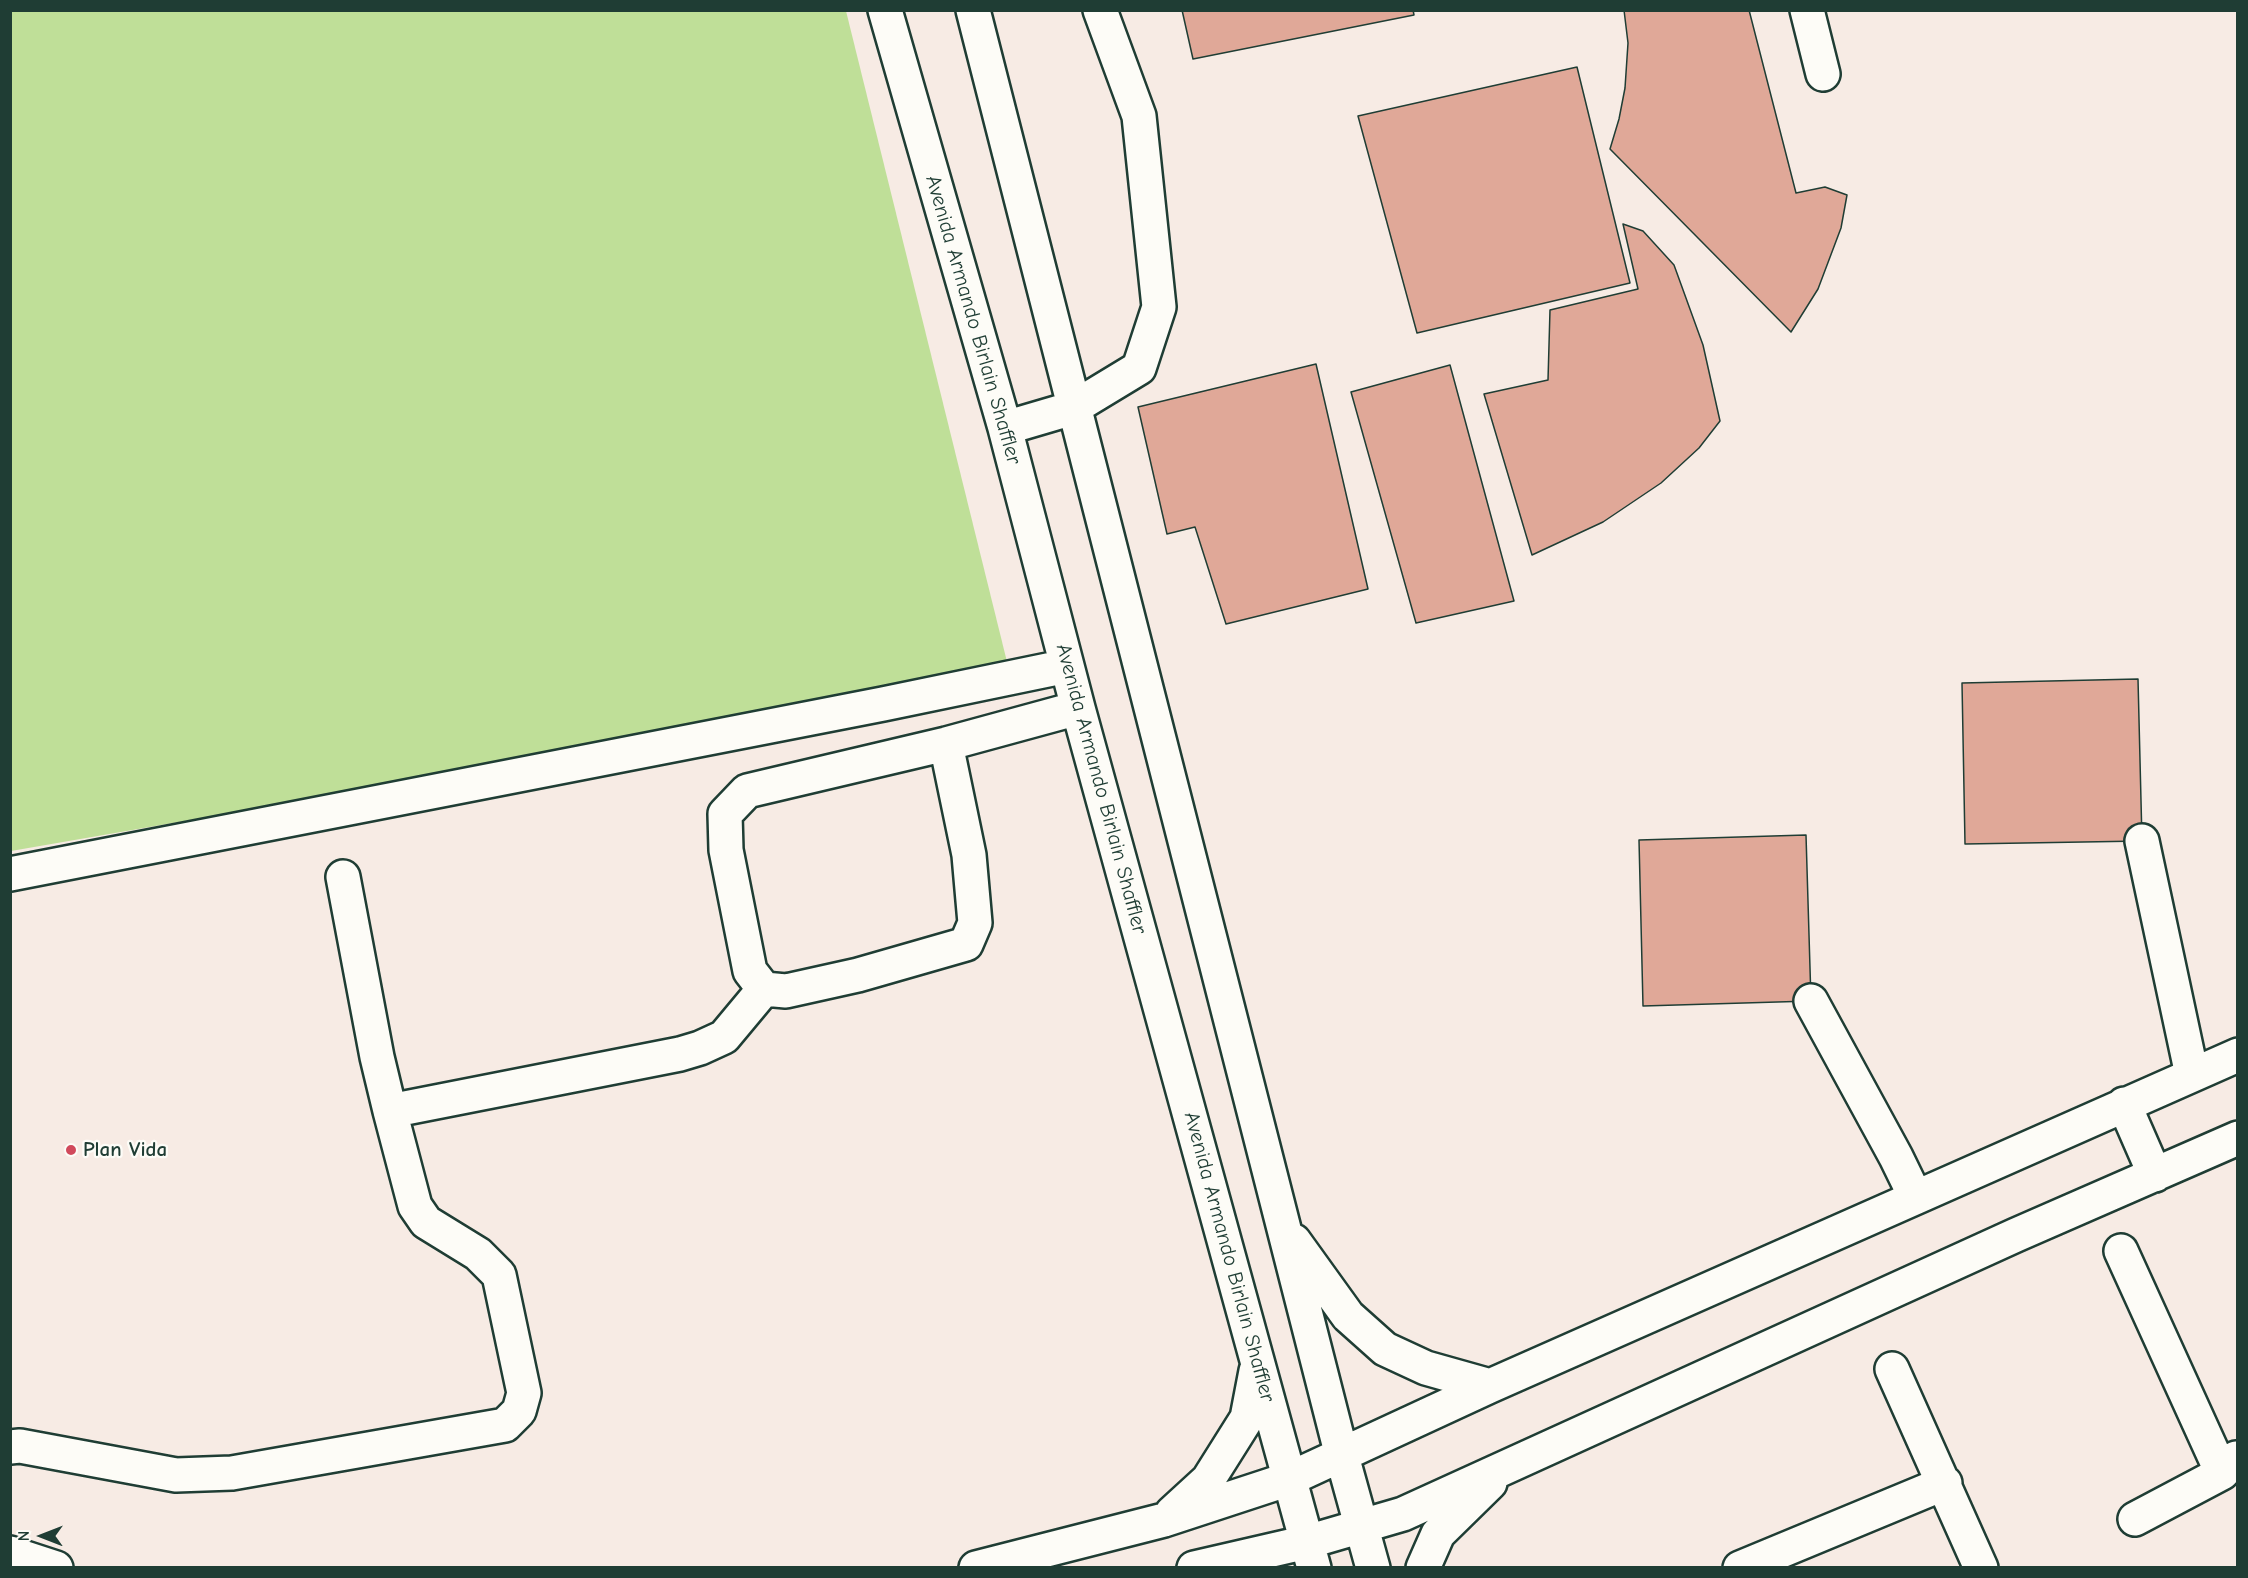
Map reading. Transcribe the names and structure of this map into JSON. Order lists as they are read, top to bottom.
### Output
{
  "streets": {
    "street": ["Avenida Armando Birlain Shaffler"]
  },
  "places": ["Plan Vida"],
  "north": "left"
}
